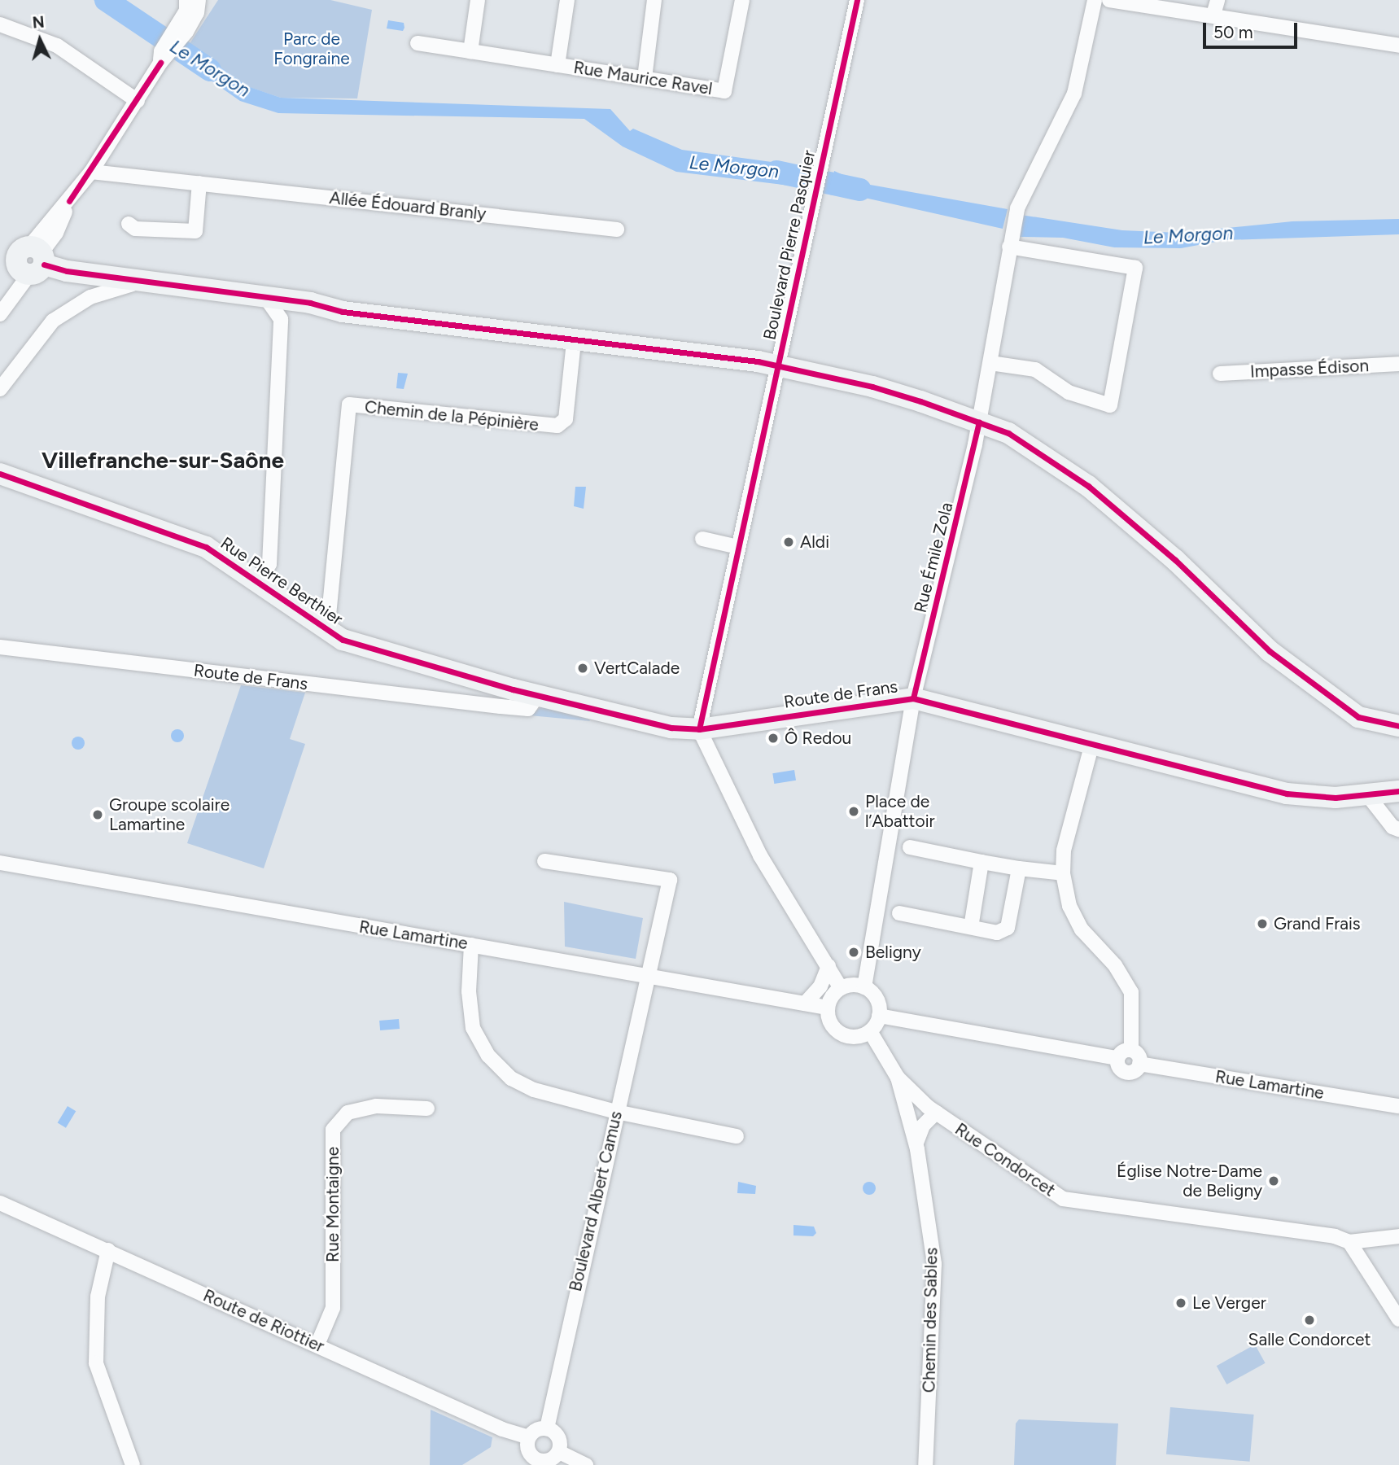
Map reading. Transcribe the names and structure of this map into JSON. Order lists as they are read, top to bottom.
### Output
{
  "streets": {
    "street": [
      "Rue Maurice Ravel",
      "Allée Édouard Branly",
      "Boulevard Pierre Pasquier",
      "Impasse Édison",
      "Chemin de la Pépinière",
      "Rue Émile Zola",
      "Rue Pierre Berthier",
      "Route de Frans",
      "Rue Lamartine",
      "Rue Condorcet",
      "Boulevard Albert Camus",
      "Rue Montaigne",
      "Chemin des Sables",
      "Route de Riottier"
    ]
  },
  "crossings": [
    ["Boulevard Pierre Pasquier", "Route de Frans"],
    ["Chemin de la Pépinière", "Rue Pierre Berthier"],
    ["Rue Émile Zola", "Route de Frans"],
    ["Rue Émile Zola", "Rue Lamartine"],
    ["Rue Émile Zola", "Rue Condorcet"],
    ["Rue Pierre Berthier", "Route de Frans"],
    ["Rue Lamartine", "Rue Condorcet"],
    ["Rue Lamartine", "Boulevard Albert Camus"],
    ["Rue Condorcet", "Chemin des Sables"],
    ["Boulevard Albert Camus", "Route de Riottier"],
    ["Rue Montaigne", "Route de Riottier"]
  ],
  "districts": ["Villefranche-sur-Saône"],
  "water": ["Le Morgon"],
  "parks": ["Parc de Fongraine"],
  "places": [
    "Aldi",
    "VertCalade",
    "Ô Redou",
    "Place de l’Abattoir",
    "Groupe scolaire Lamartine",
    "Grand Frais",
    "Beligny",
    "Église Notre-Dame de Beligny",
    "Le Verger",
    "Salle Condorcet"
  ],
  "scale_bar": "50 m",
  "north": "top"
}
